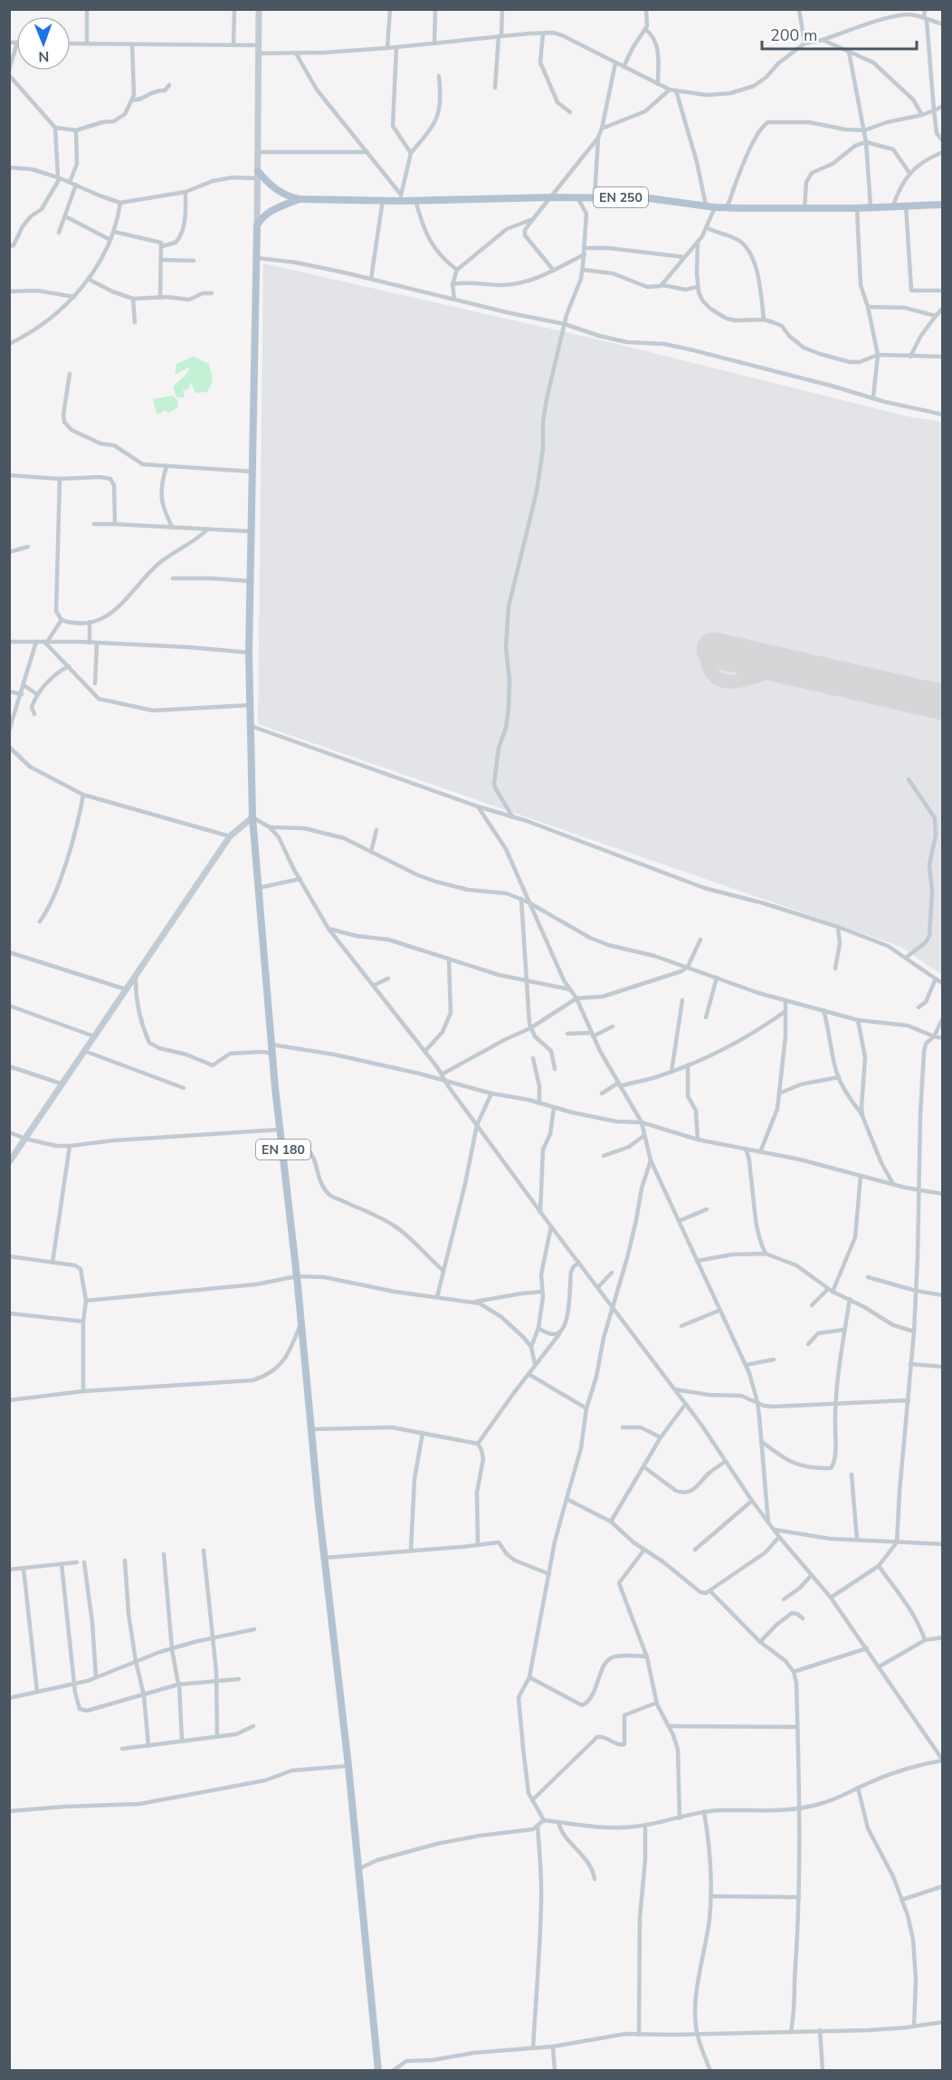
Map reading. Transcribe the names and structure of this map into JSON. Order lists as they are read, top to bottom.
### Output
{
  "streets": {
    "main road": ["EN 250", "EN 180"]
  },
  "crossings": [
    ["EN 250", "EN 180"]
  ],
  "scale_bar": "200 m",
  "north": "bottom"
}
